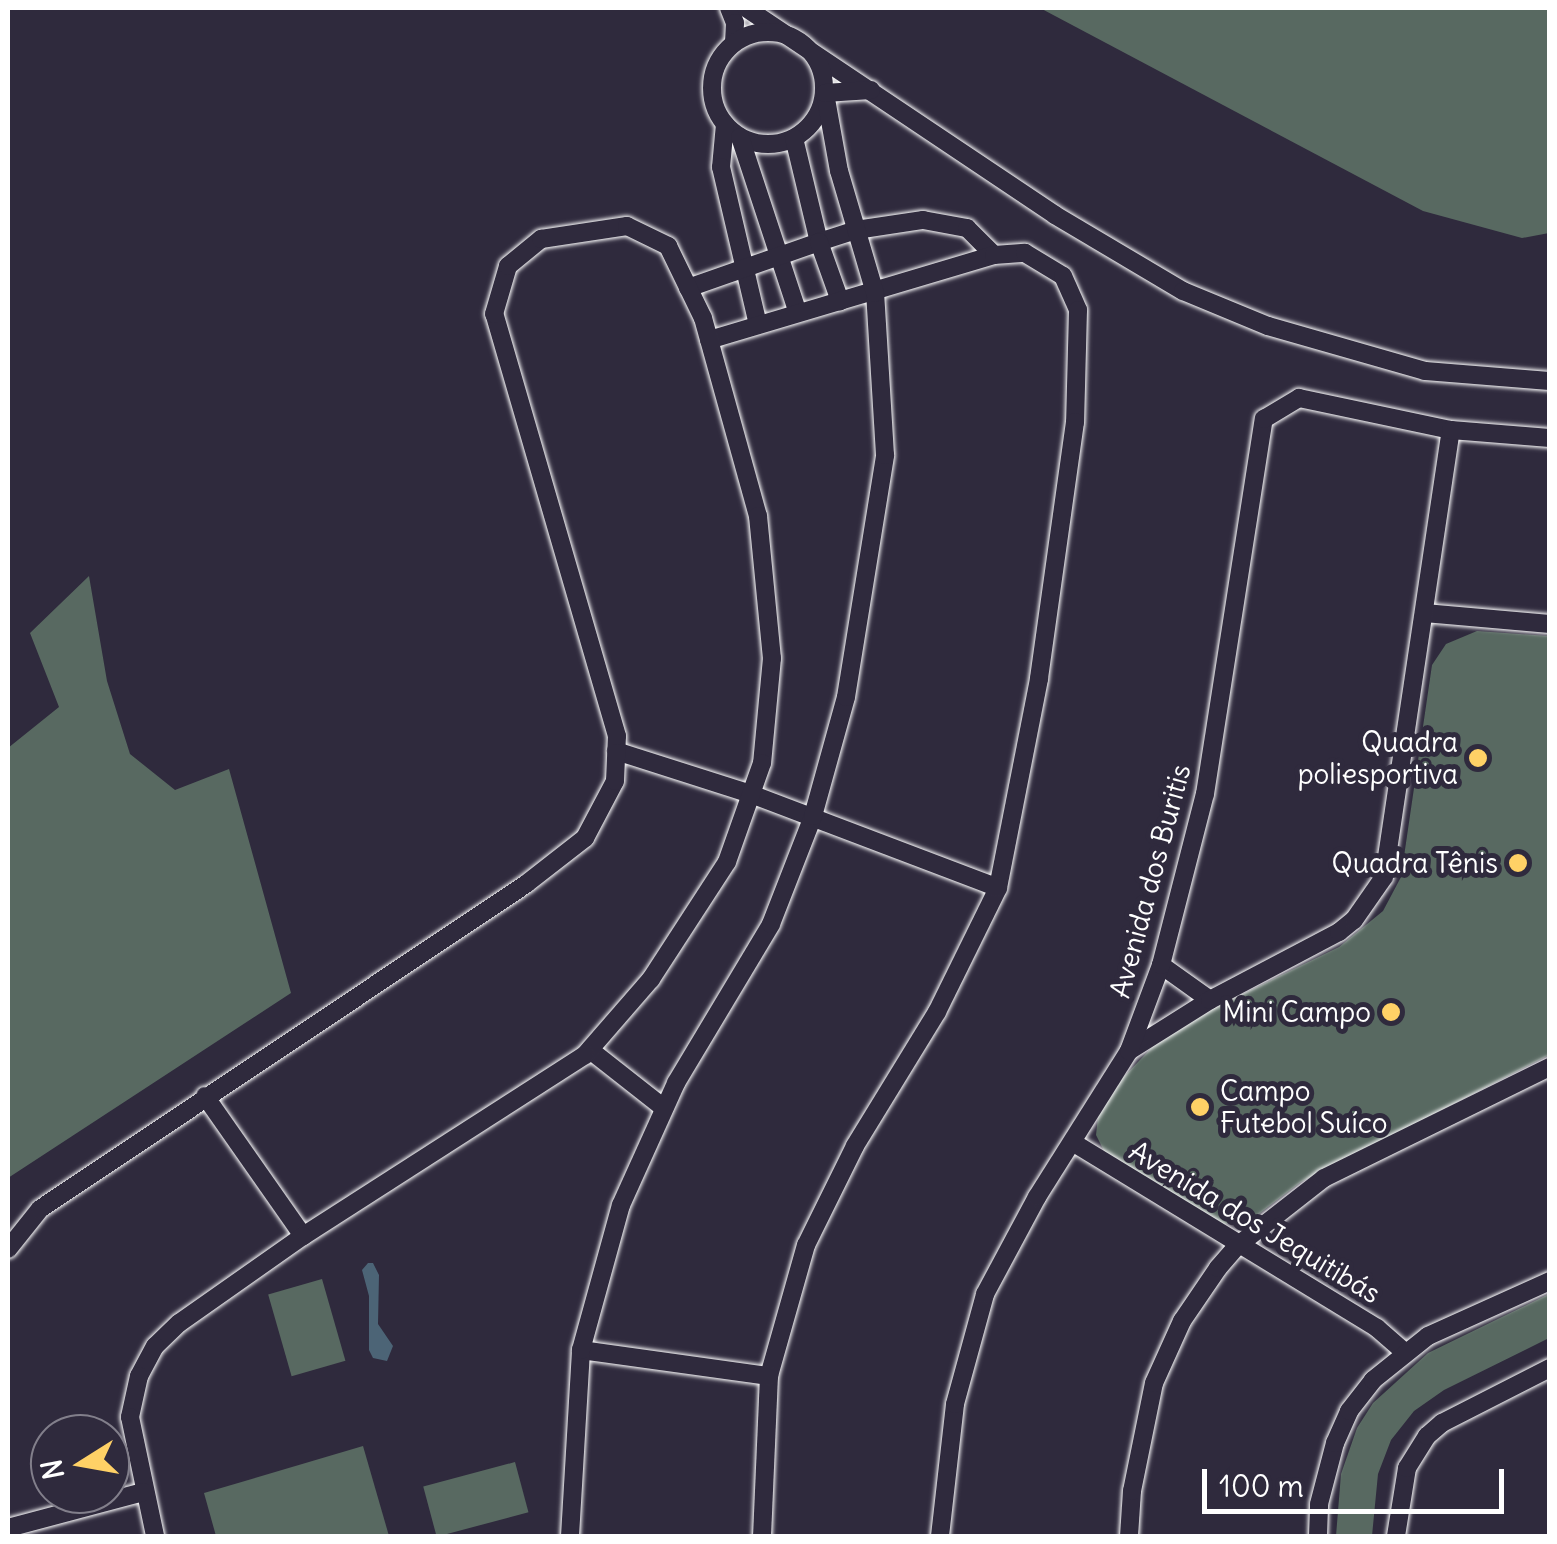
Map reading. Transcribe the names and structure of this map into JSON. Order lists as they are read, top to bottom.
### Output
{
  "streets": {
    "street": ["Avenida dos Buritis", "Avenida dos Jequitibás"]
  },
  "crossings": [
    ["Avenida dos Buritis", "Avenida dos Jequitibás"]
  ],
  "places": [
    "Quadra poliesportiva",
    "Quadra Tênis",
    "Mini Campo",
    "Campo Futebol Suíco"
  ],
  "scale_bar": "100 m",
  "north": "left"
}
